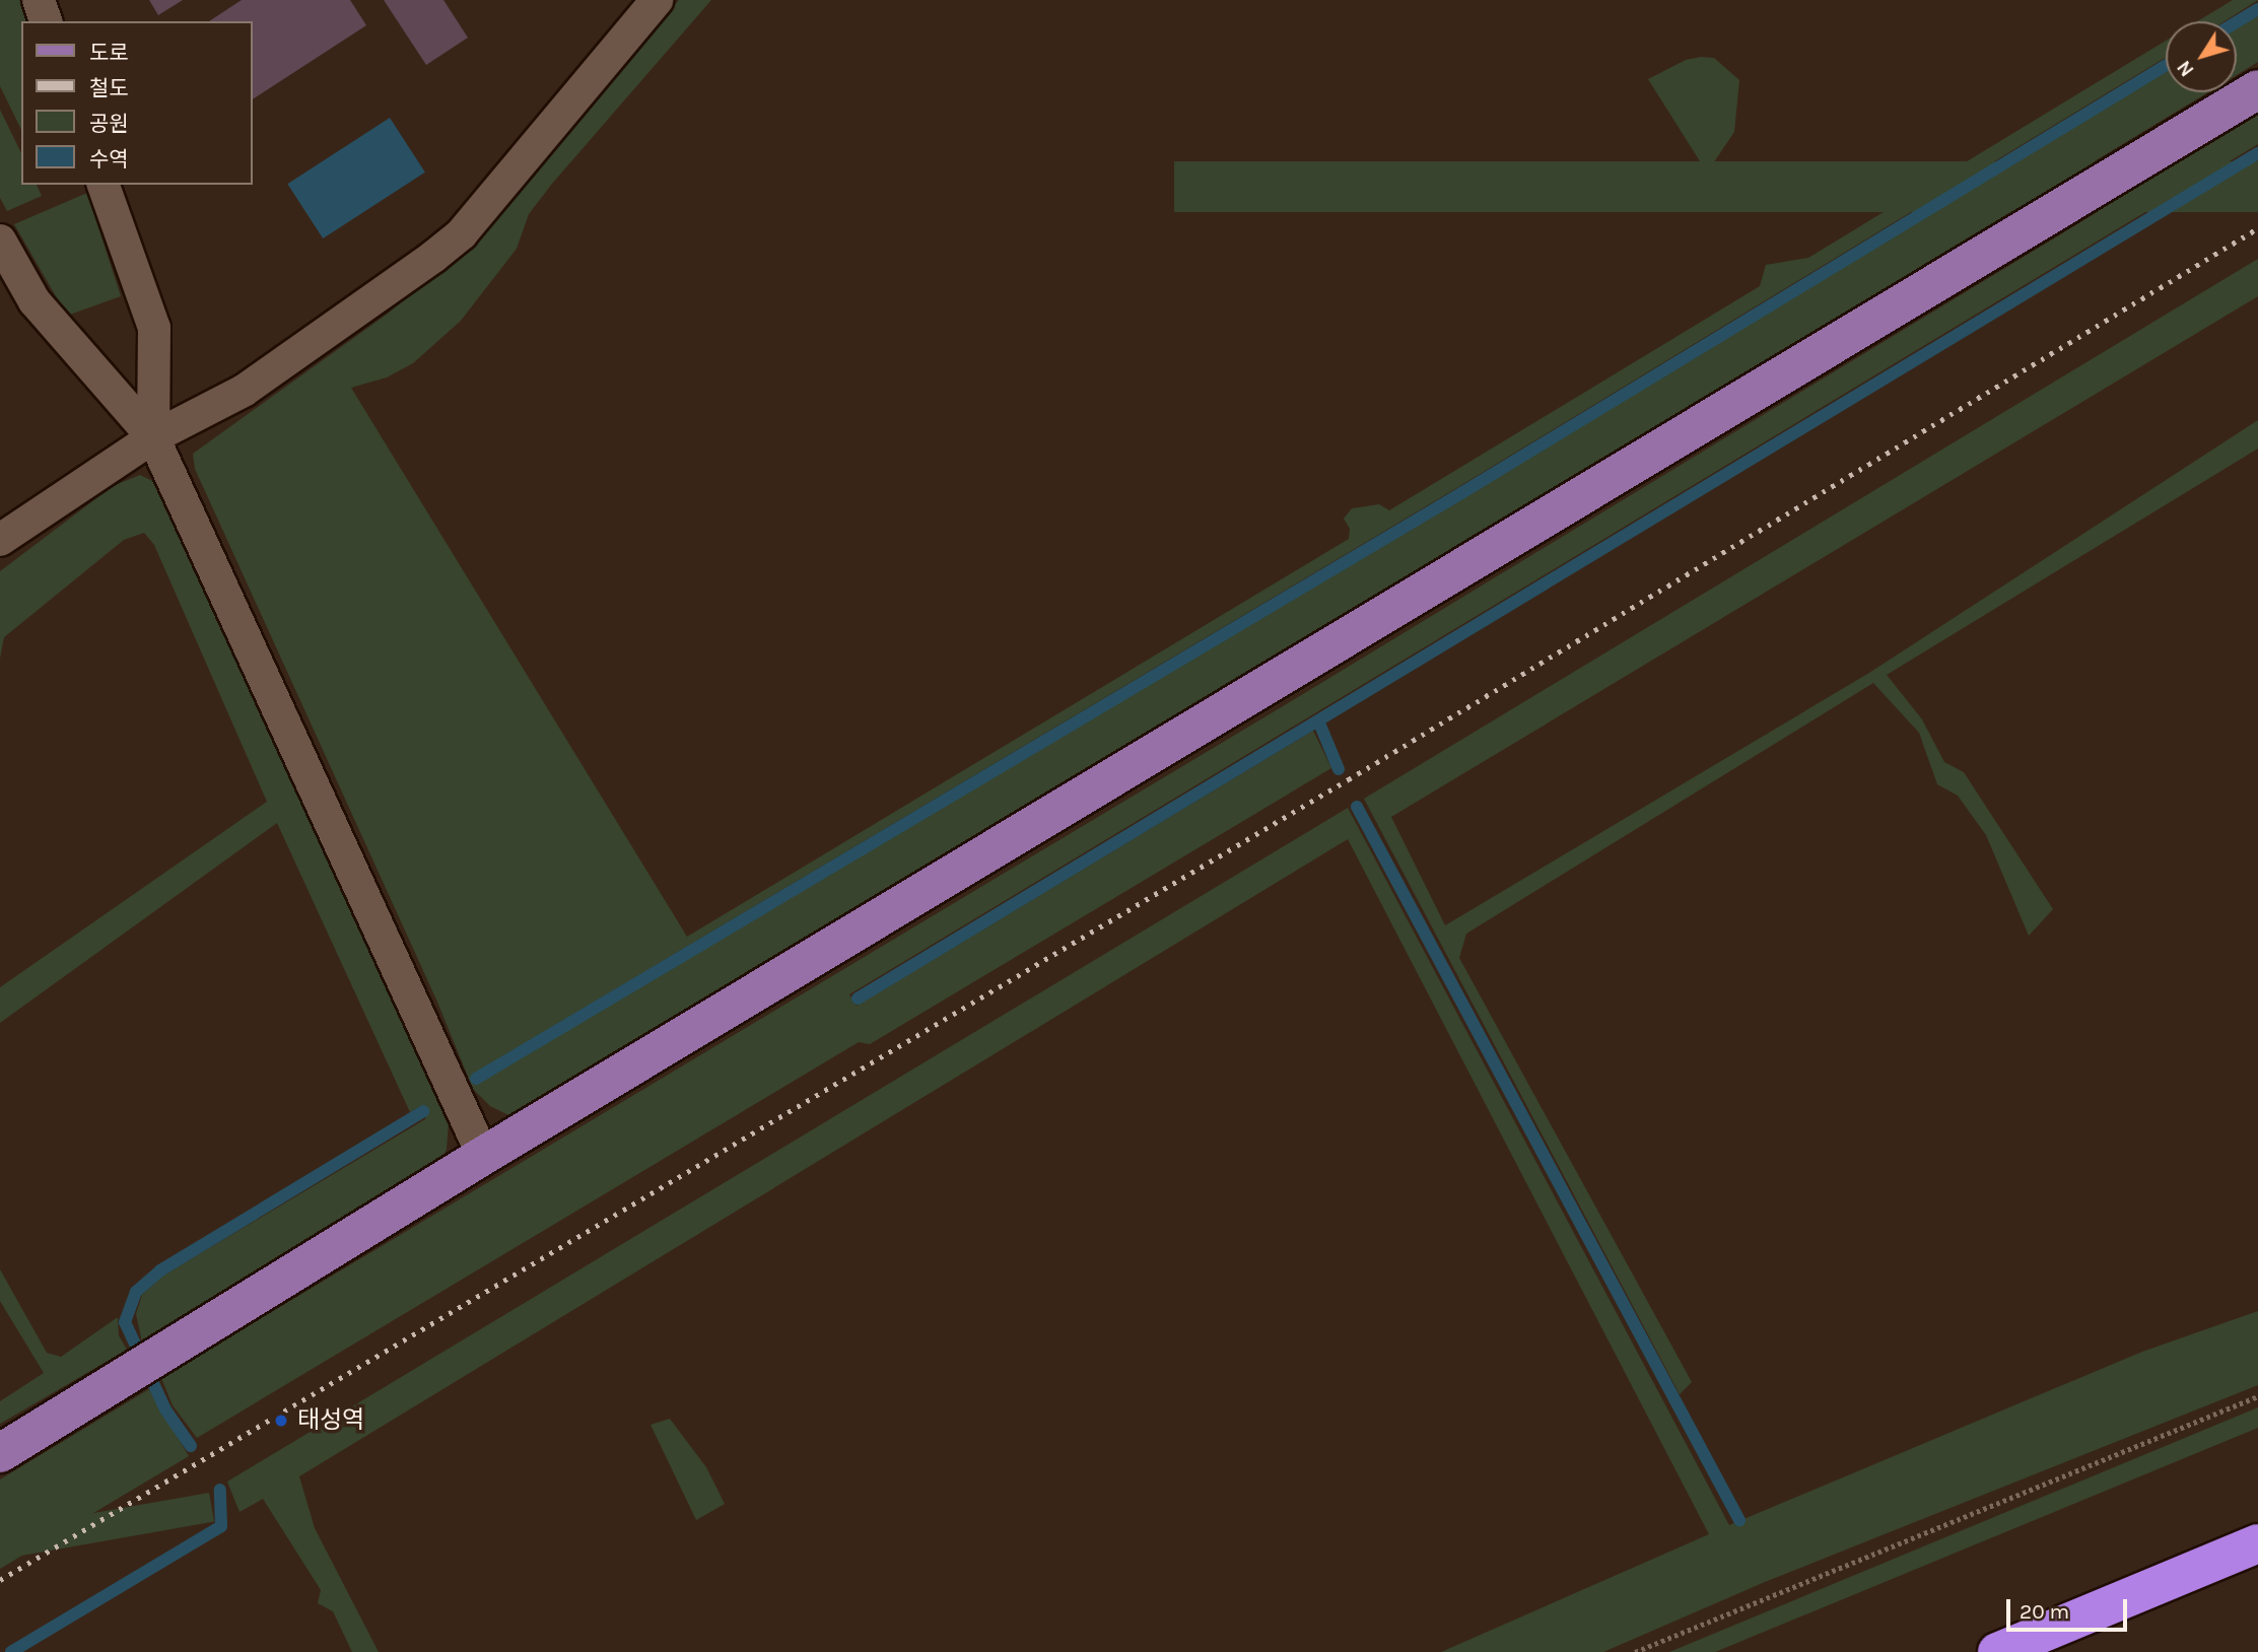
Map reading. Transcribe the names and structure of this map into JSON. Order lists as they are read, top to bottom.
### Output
{
  "places": ["태성역"],
  "legend": [
    "도로",
    "철도",
    "공원",
    "수역"
  ],
  "scale_bar": "20 m",
  "north": "bottom left"
}
